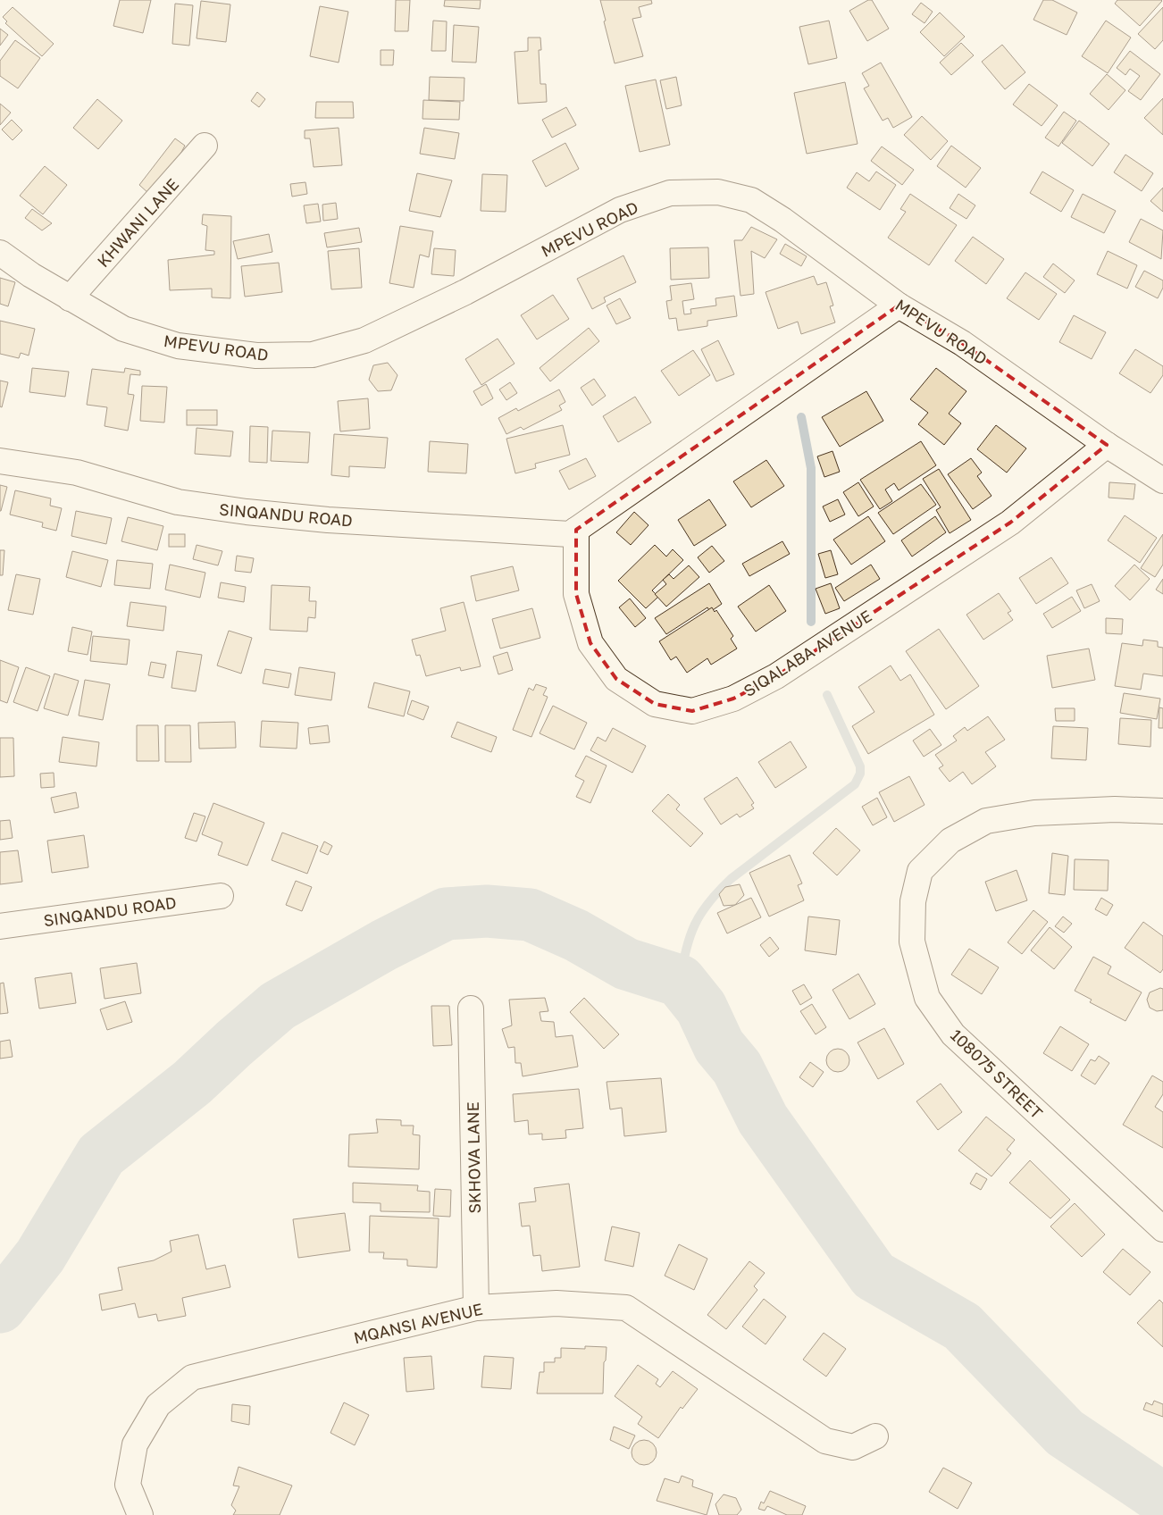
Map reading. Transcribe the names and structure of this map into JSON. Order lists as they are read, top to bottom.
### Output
{
  "streets": {
    "street": [
      "KHWANI LANE",
      "MPEVU ROAD",
      "SINQANDU ROAD",
      "SIQALABA AVENUE",
      "108075 STREET",
      "SKHOVA LANE",
      "MQANSI AVENUE"
    ]
  },
  "crossings": [
    ["KHWANI LANE", "MPEVU ROAD"],
    ["MPEVU ROAD", "SIQALABA AVENUE"],
    ["SINQANDU ROAD", "SIQALABA AVENUE"],
    ["SKHOVA LANE", "MQANSI AVENUE"]
  ]
}
